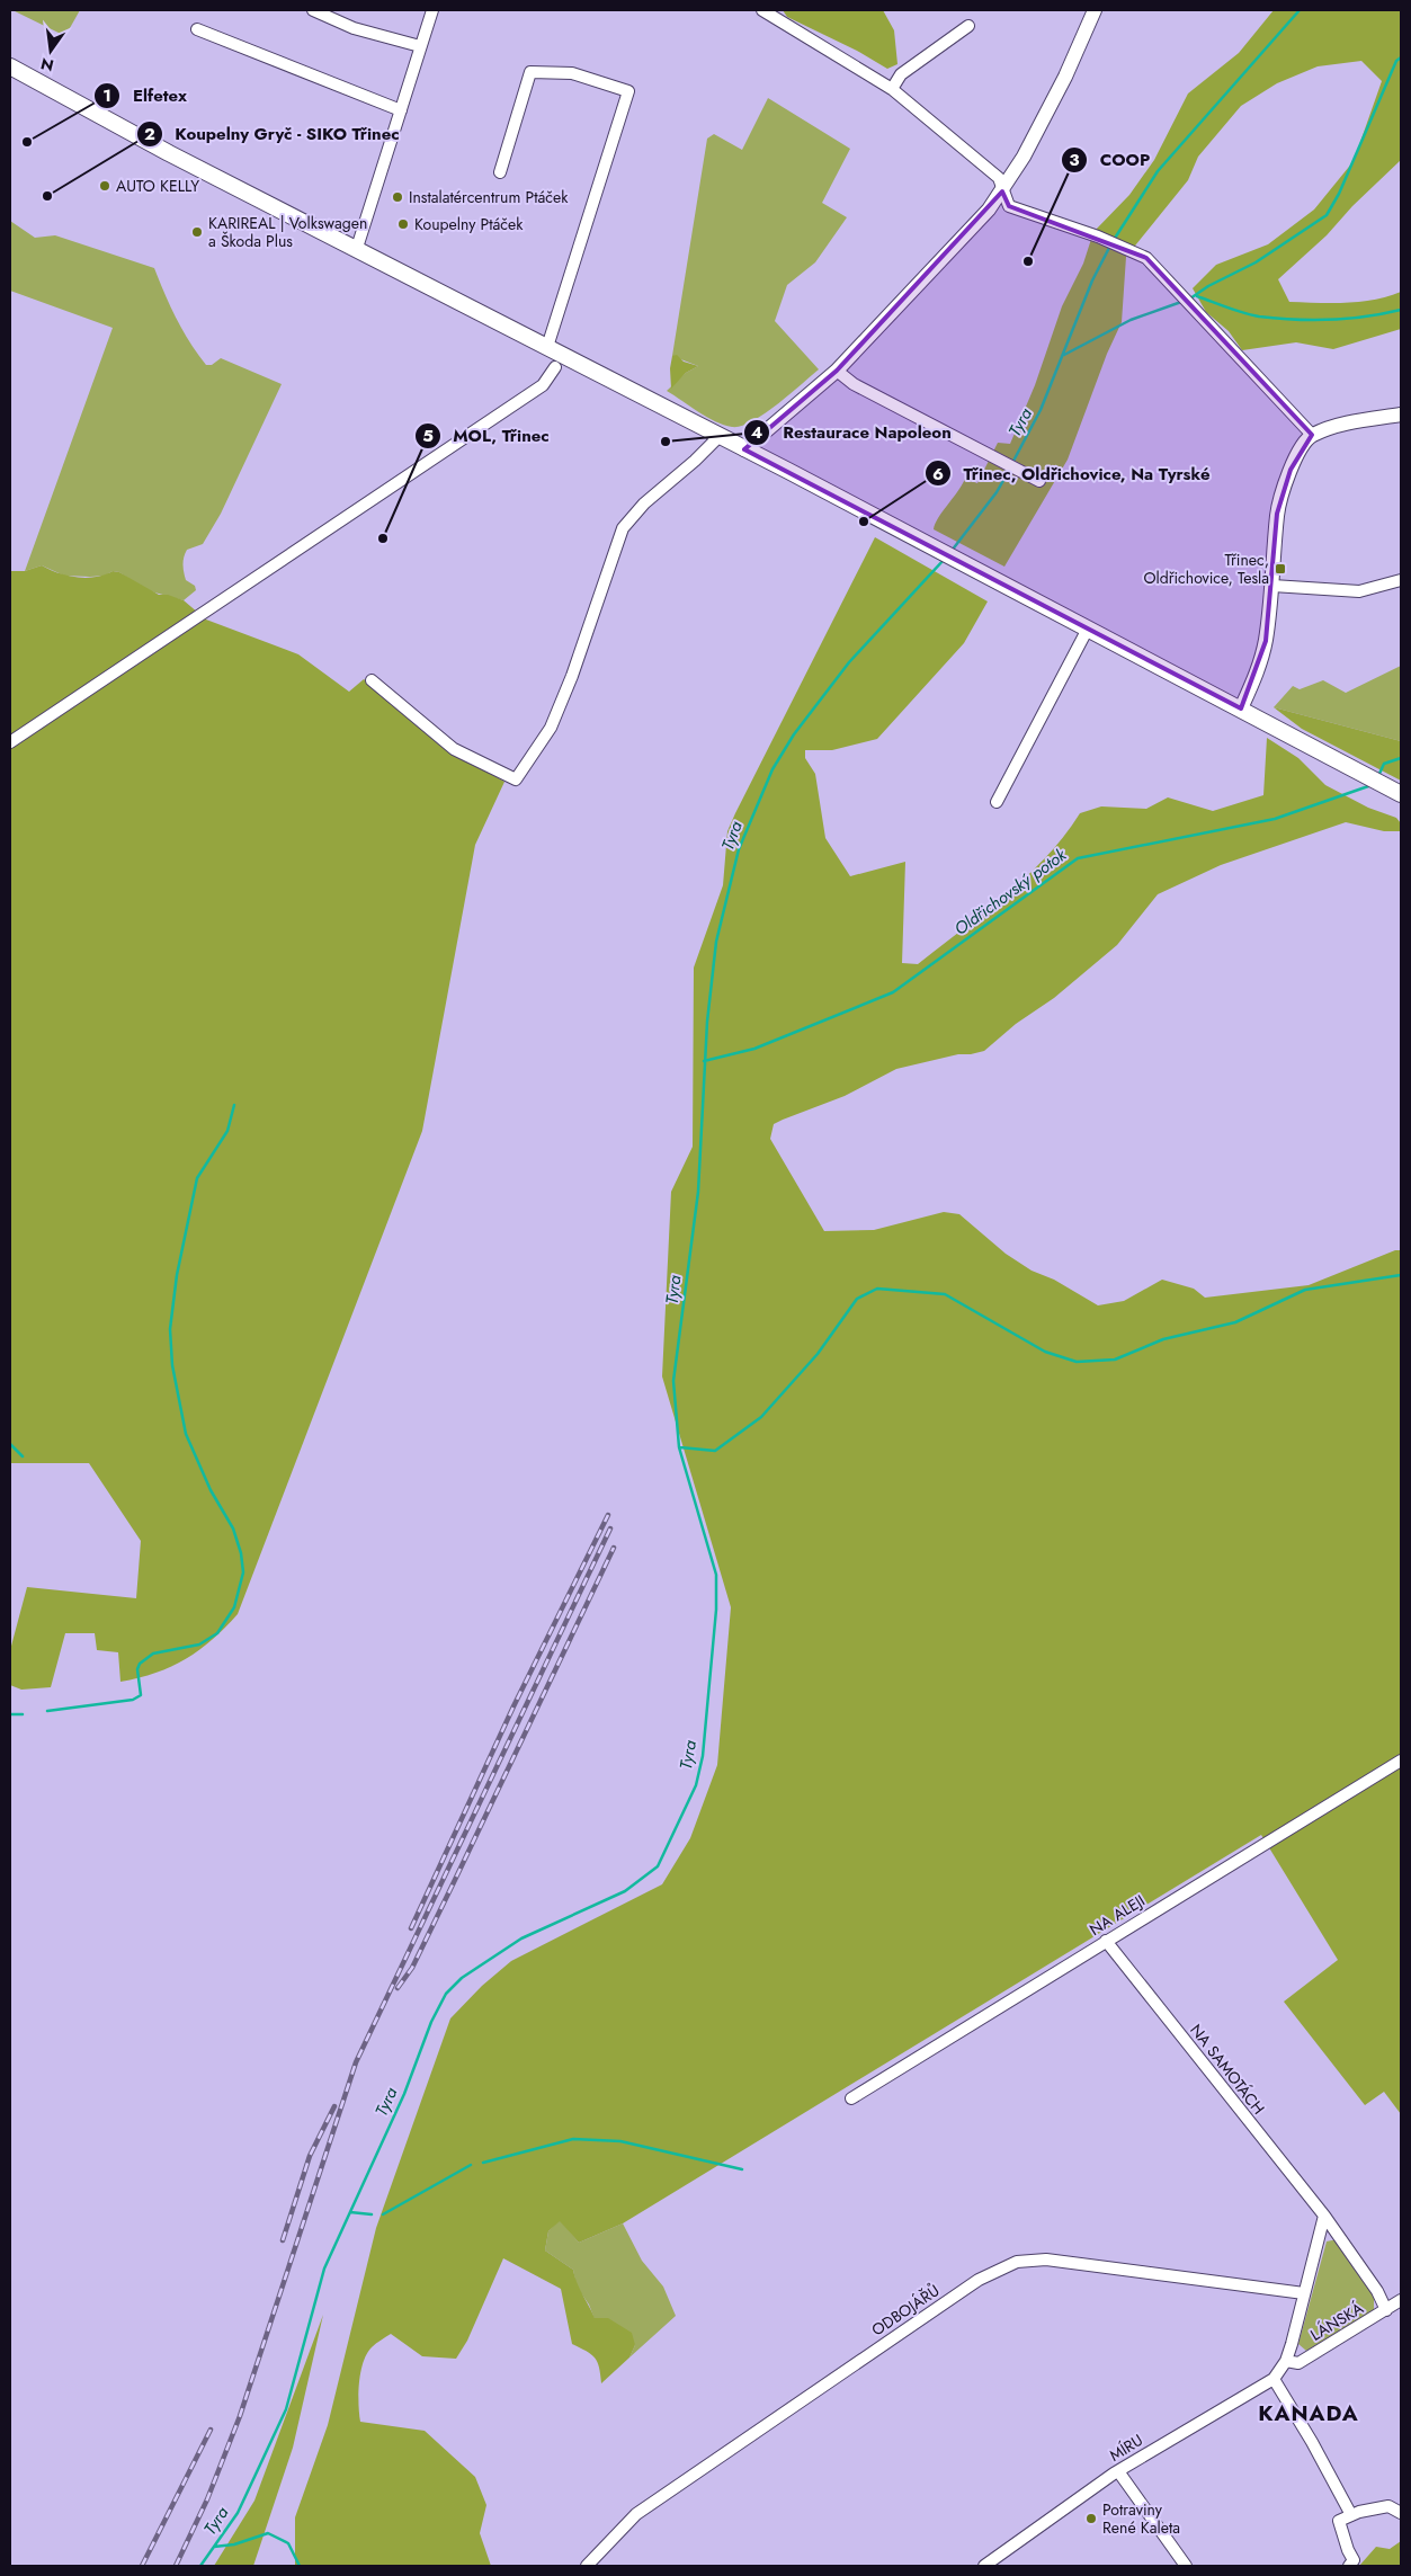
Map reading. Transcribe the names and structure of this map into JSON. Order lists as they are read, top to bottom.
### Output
{
  "streets": {
    "street": [
      "NA ALEJI",
      "NA SAMOTÁCH",
      "ODBOJÁŘŮ",
      "LÁNSKÁ",
      "MÍRU"
    ]
  },
  "crossings": [
    ["NA ALEJI", "NA SAMOTÁCH"],
    ["NA SAMOTÁCH", "LÁNSKÁ"],
    ["LÁNSKÁ", "MÍRU"]
  ],
  "districts": ["KANADA"],
  "water": ["Tyra", "Oldřichovský potok"],
  "places": {
    "other": [
      "Elfetex",
      "AUTO KELLY",
      "Koupelny Gryč - SIKO Třinec",
      "Instalatércentrum Ptáček",
      "Koupelny Ptáček",
      "KARIREAL | Volkswagen a Škoda Plus",
      "COOP",
      "Restaurace Napoleon",
      "Třinec, Oldřichovice, Na Tyrské",
      "MOL, Třinec",
      "Potraviny René Kaleta"
    ],
    "transit": ["Třinec, Oldřichovice, Tesla"]
  },
  "north": "bottom"
}
